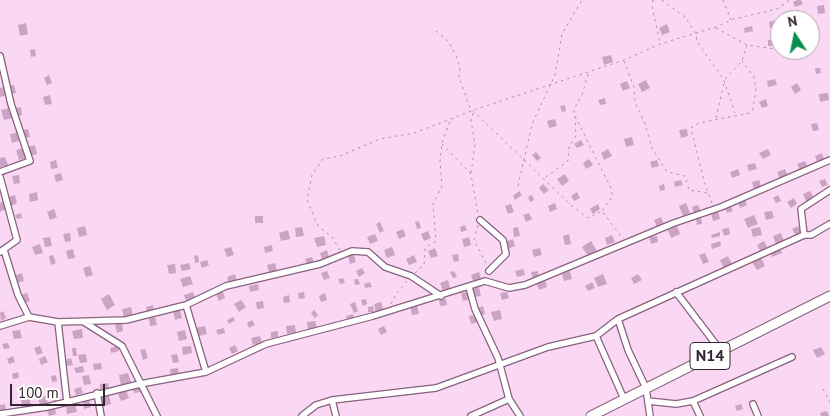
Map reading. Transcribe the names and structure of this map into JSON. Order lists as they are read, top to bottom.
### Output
{
  "streets": {
    "main road": ["N14"]
  },
  "scale_bar": "100 m",
  "north": "top"
}
